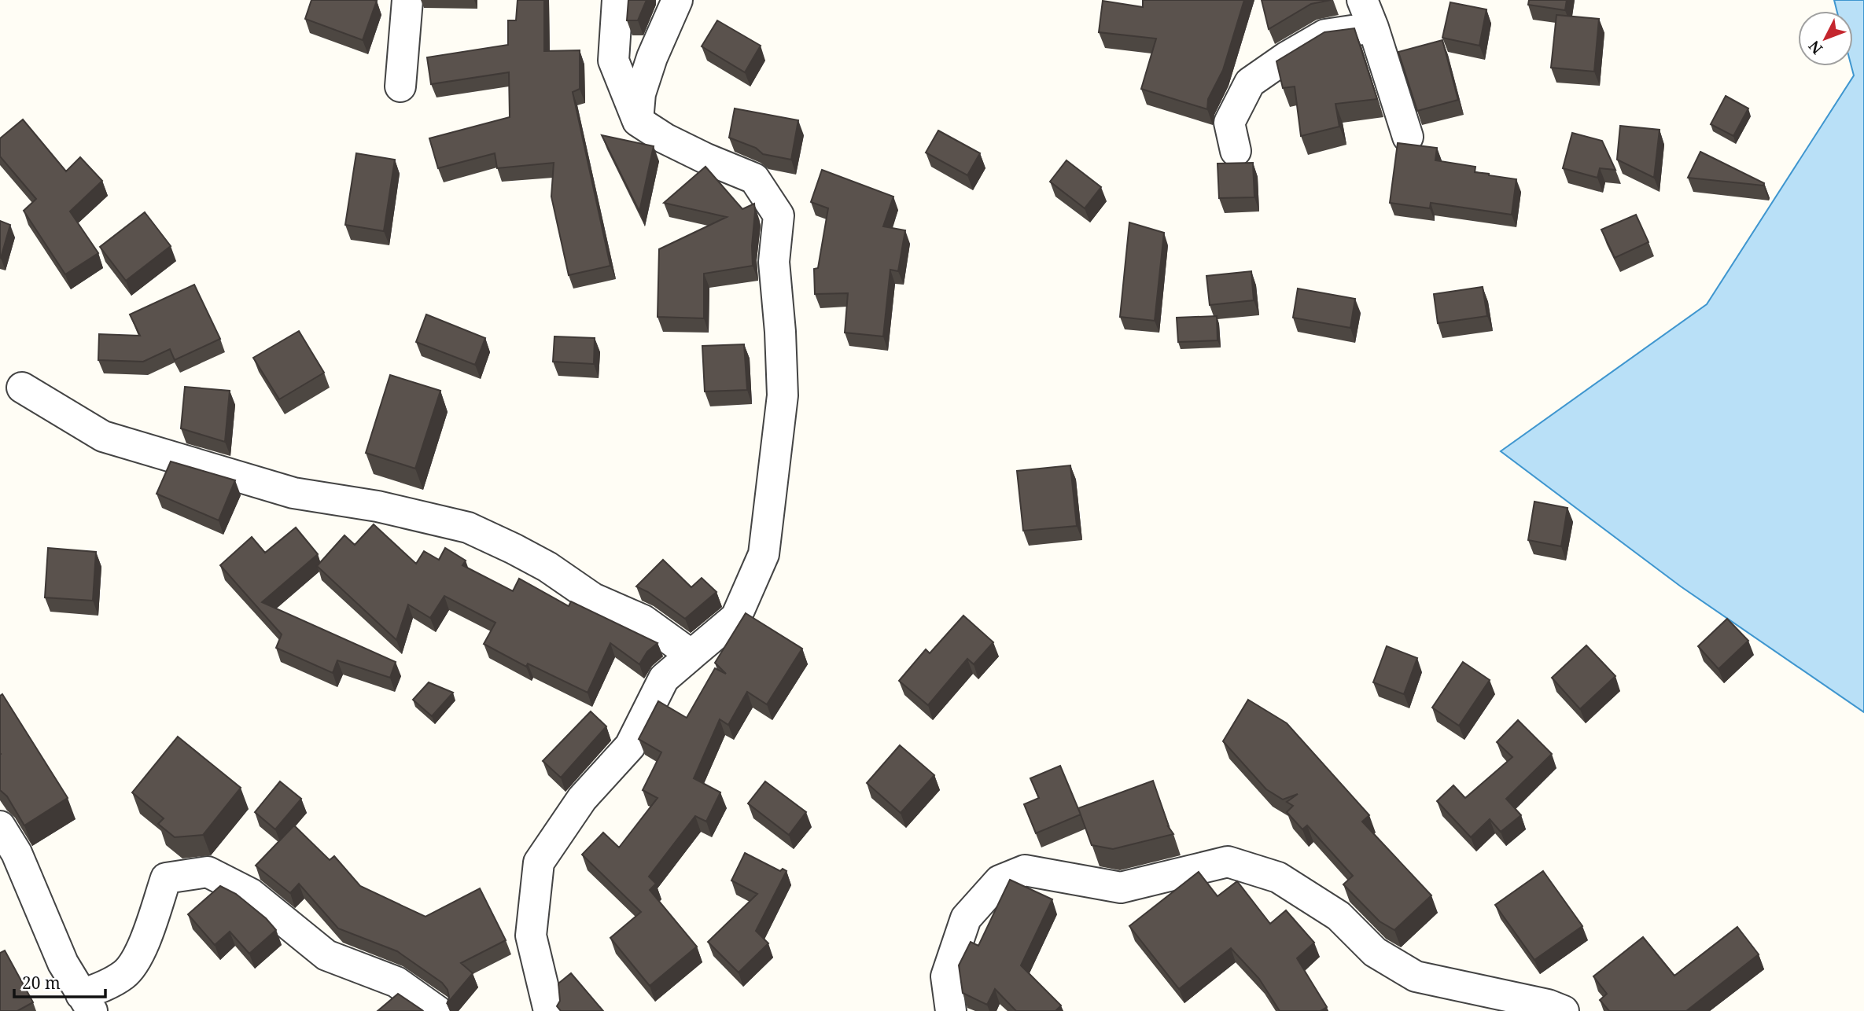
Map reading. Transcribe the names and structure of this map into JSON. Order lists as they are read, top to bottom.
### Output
{
  "scale_bar": "20 m",
  "north": "bottom left"
}
